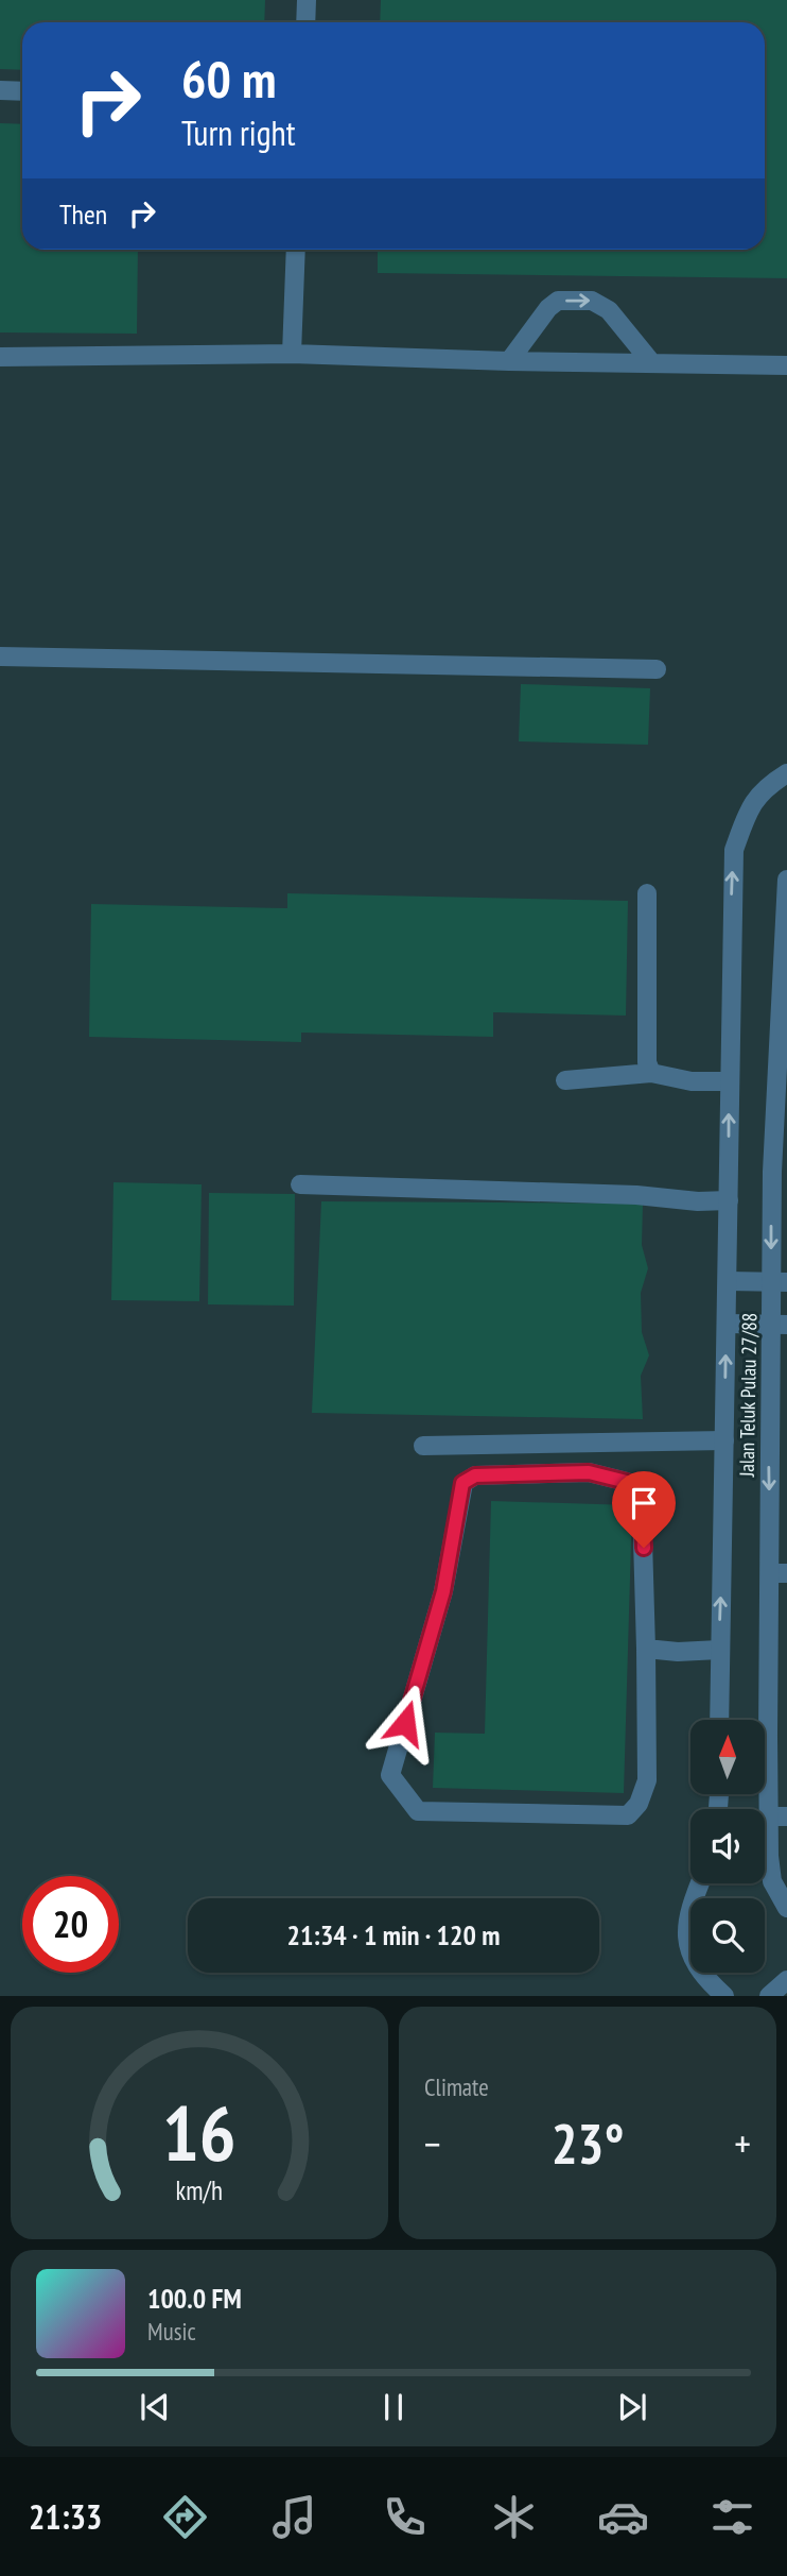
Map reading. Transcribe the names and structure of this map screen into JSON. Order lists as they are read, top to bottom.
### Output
{
  "streets": {
    "street": ["Jalan Teluk Pulau 27/88"]
  },
  "north": "top",
  "page": {
    "turn": ["60 m", "Turn right"],
    "then": "Then",
    "limit": "20",
    "trip": "21:34 · 1 min · 120 m",
    "tile": "Climate",
    "heat": ["−", "23°", "+"],
    "song": ["100.0 FM", "Music"],
    "tabs": "21:33",
    "gauge": ["16", "km/h"]
  }
}
